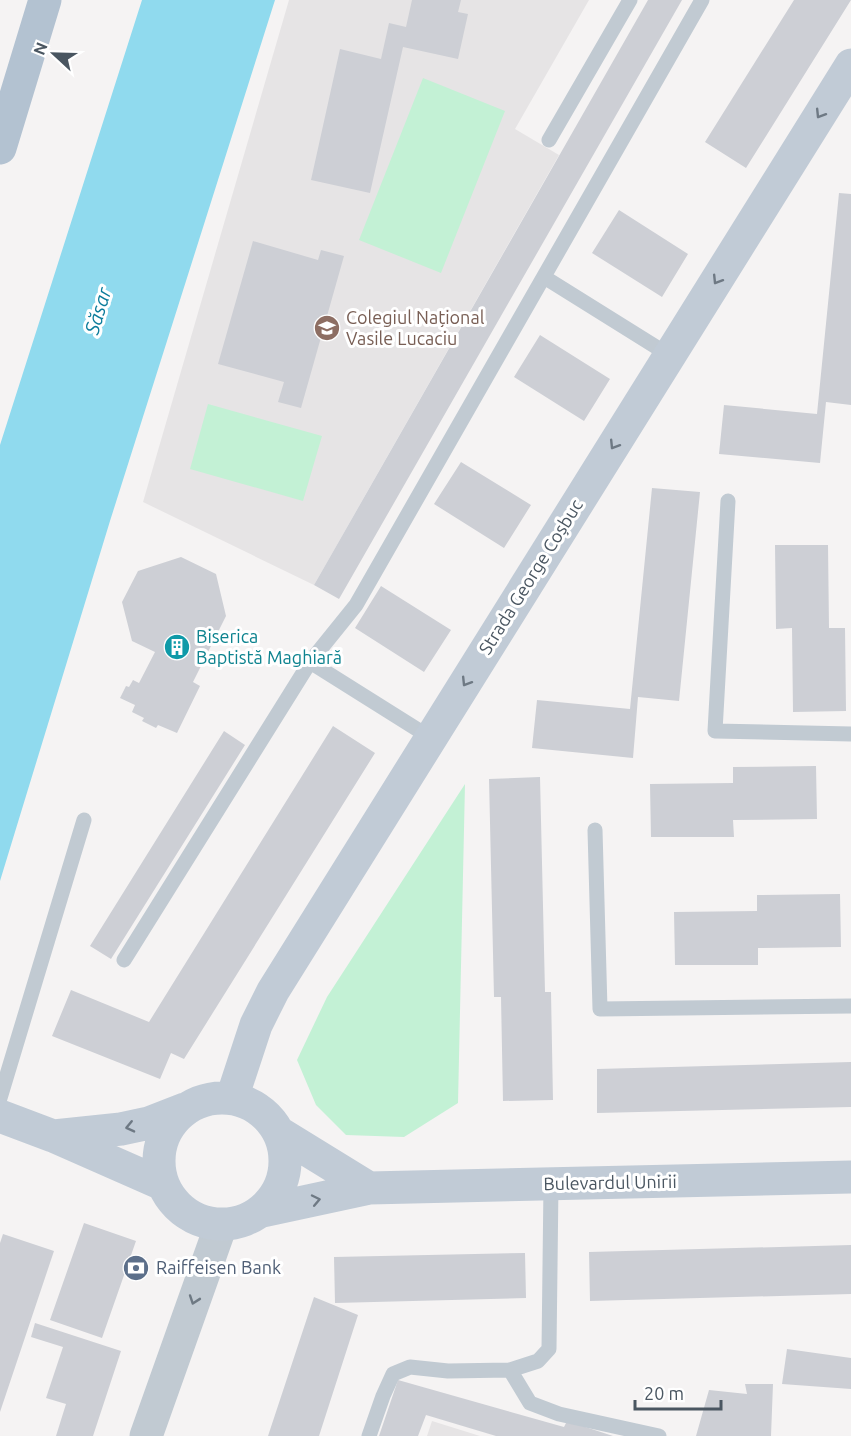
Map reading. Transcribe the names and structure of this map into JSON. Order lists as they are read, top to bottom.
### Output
{
  "streets": {
    "main road": ["Strada George Coșbuc", "Bulevardul Unirii"]
  },
  "crossings": [
    ["Strada George Coșbuc", "Bulevardul Unirii"]
  ],
  "one_way": ["Strada George Coșbuc"],
  "water": ["Săsar"],
  "places": {
    "school or university": ["Colegiul Național Vasile Lucaciu"],
    "building": ["Biserica Baptistă Maghiară"],
    "bank": ["Raiffeisen Bank"]
  },
  "scale_bar": "20 m",
  "north": "left"
}
